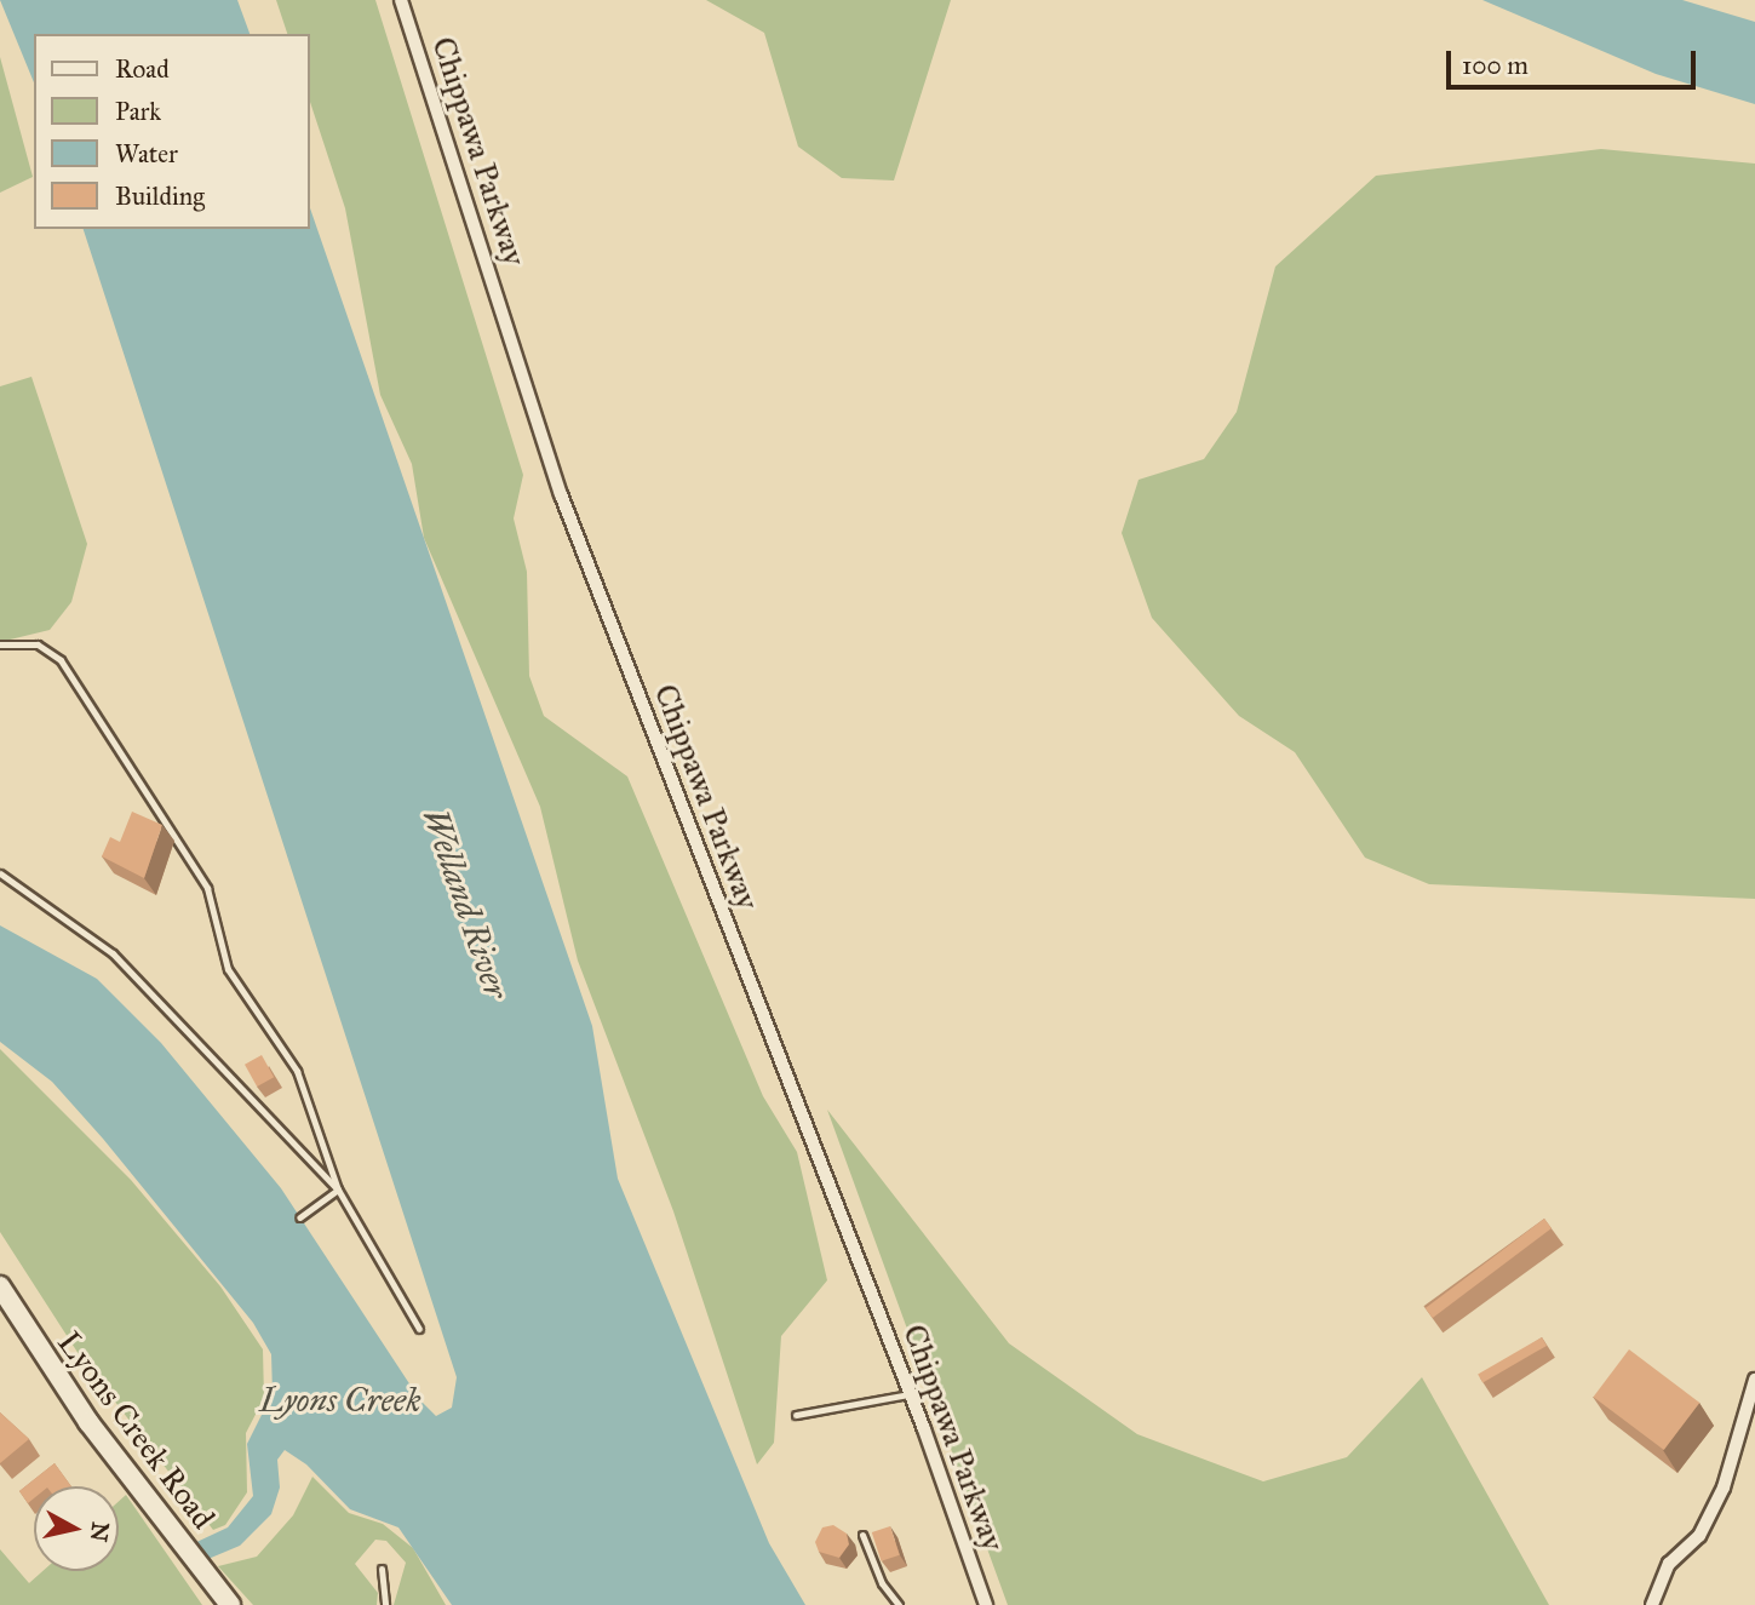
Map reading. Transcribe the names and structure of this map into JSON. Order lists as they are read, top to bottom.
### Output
{
  "streets": {
    "main road": ["Lyons Creek Road"],
    "street": ["Chippawa Parkway"]
  },
  "water": ["Welland River", "Lyons Creek"],
  "legend": [
    "Road",
    "Park",
    "Water",
    "Building"
  ],
  "scale_bar": "100 m",
  "north": "right"
}
